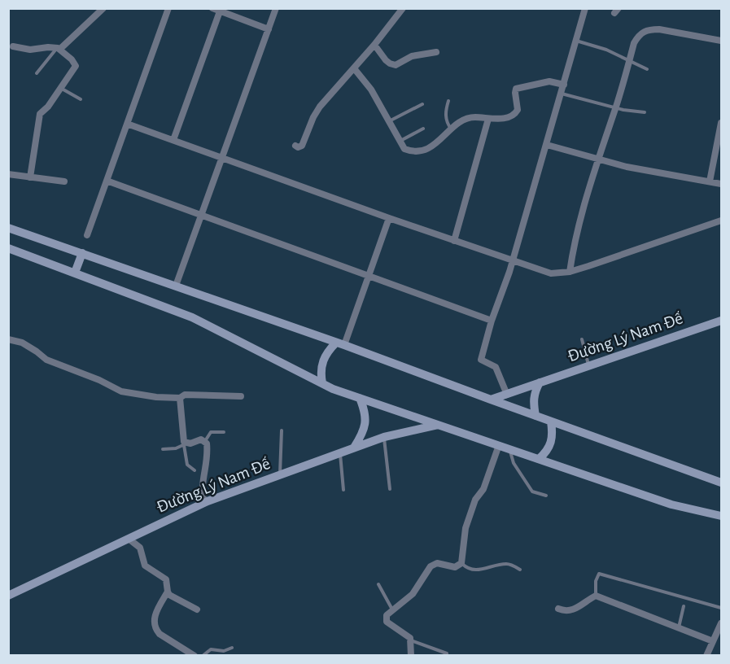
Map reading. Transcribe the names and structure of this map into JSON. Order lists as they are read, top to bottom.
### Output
{
  "streets": {
    "street": ["Đường Lý Nam Đế"]
  }
}
